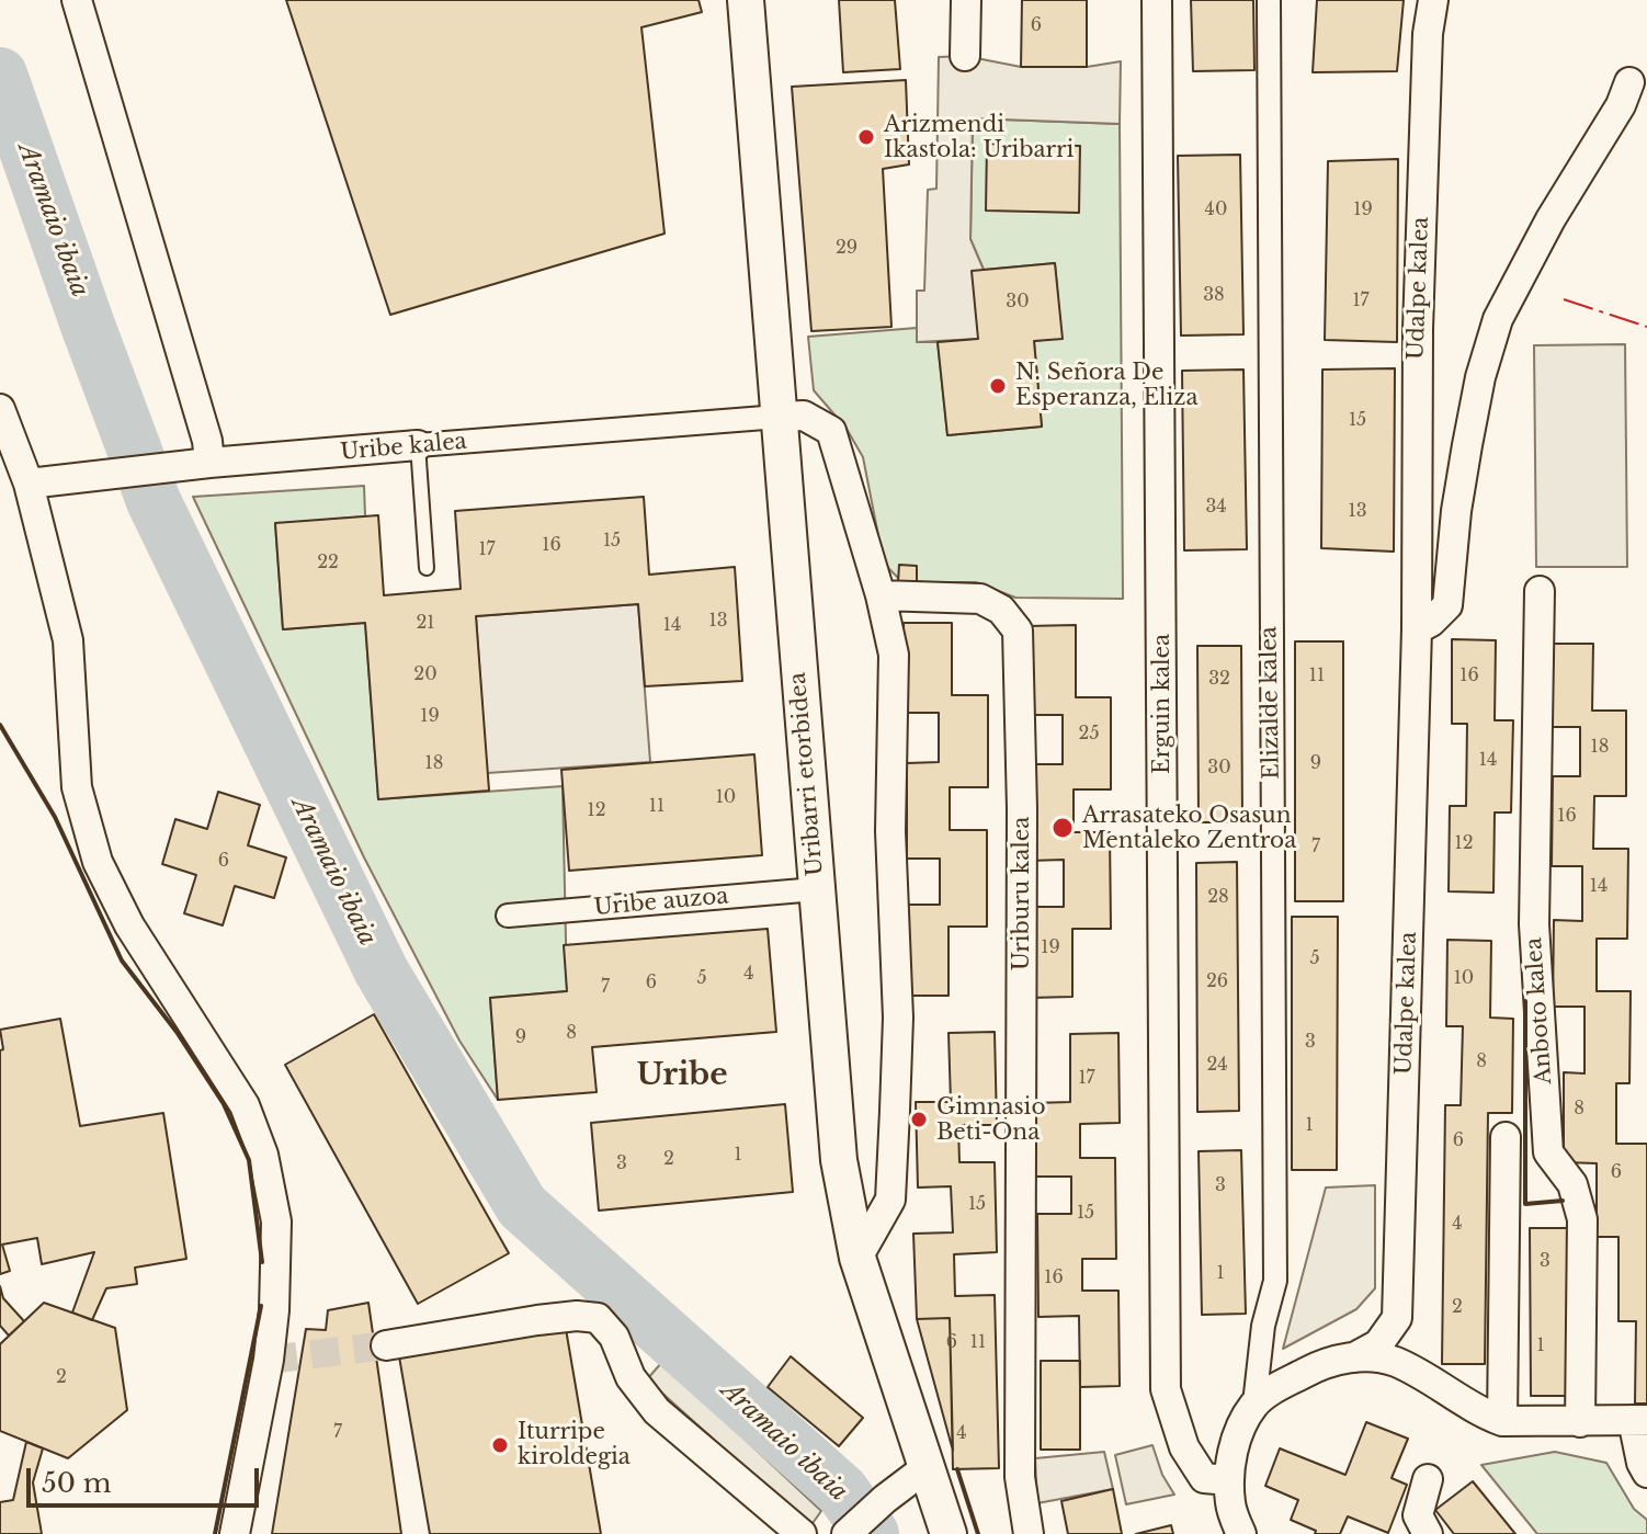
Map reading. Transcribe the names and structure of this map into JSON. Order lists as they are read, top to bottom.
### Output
{
  "streets": {
    "street": [
      "Udalpe kalea",
      "Uribe kalea",
      "Elizalde kalea",
      "Erguin kalea",
      "Uribarri etorbidea",
      "Uriburu kalea",
      "Uribe auzoa",
      "Anboto kalea"
    ]
  },
  "crossings": [
    ["Uribe kalea", "Uribarri etorbidea"],
    ["Uribarri etorbidea", "Uribe auzoa"]
  ],
  "districts": ["Uribe"],
  "water": ["Aramaio ibaia"],
  "places": [
    "Arizmendi Ikastola: Uribarri",
    "N. Señora De Esperanza, Eliza",
    "Arrasateko Osasun Mentaleko Zentroa",
    "Gimnasio Beti-Ona",
    "Iturripe kiroldegia"
  ],
  "house_numbers": [
    "6",
    "40",
    "19",
    "29",
    "38",
    "17",
    "30",
    "15",
    "34",
    "13",
    "15",
    "16",
    "17",
    "22",
    "13",
    "21",
    "14",
    "20",
    "11",
    "16",
    "32",
    "19",
    "25",
    "18",
    "14",
    "18",
    "9",
    "30",
    "10",
    "11",
    "12",
    "16",
    "12",
    "7",
    "6",
    "14",
    "28",
    "19",
    "5",
    "4",
    "5",
    "10",
    "26",
    "6",
    "7",
    "8",
    "9",
    "3",
    "8",
    "24",
    "17",
    "8",
    "1",
    "6",
    "1",
    "2",
    "3",
    "6",
    "3",
    "15",
    "15",
    "4",
    "3",
    "1",
    "16",
    "2",
    "6",
    "11",
    "1",
    "2",
    "7",
    "4"
  ],
  "scale_bar": "50 m"
}
